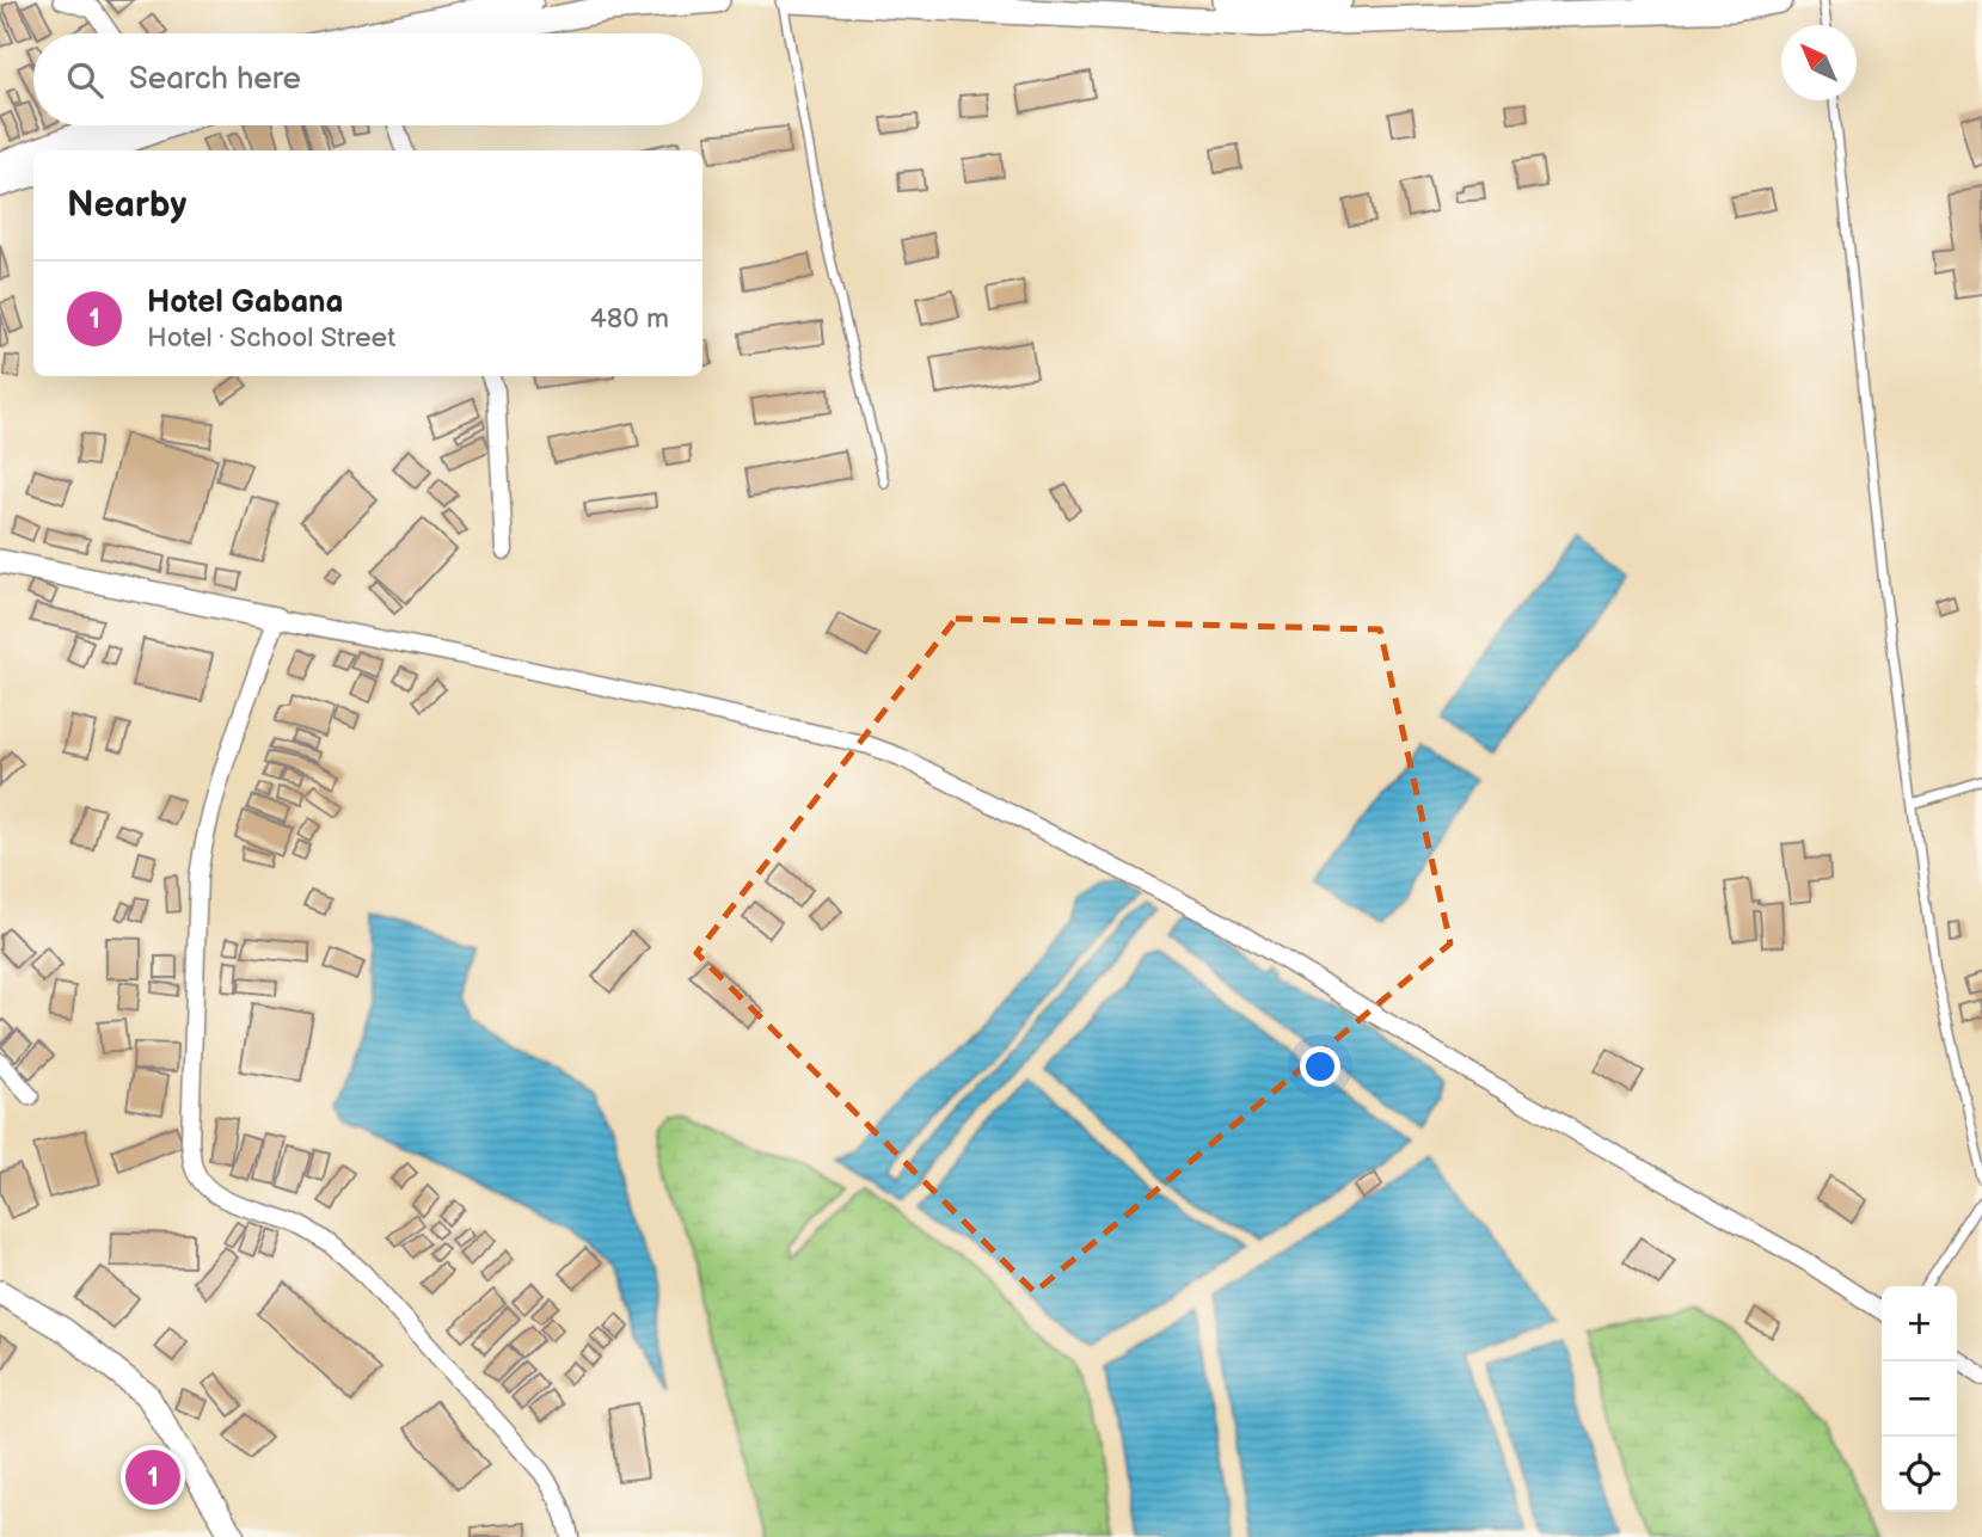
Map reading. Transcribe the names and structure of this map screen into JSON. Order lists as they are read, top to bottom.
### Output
{
  "north": "top left",
  "page": {
    "search": "Search here",
    "heading": "Nearby",
    "list": [
      {
        "mark": "1",
        "name": "Hotel Gabana",
        "note": "Hotel · School Street",
        "value": "480 m"
      }
    ],
    "map_buttons": ["+", "−"],
    "pins": "1"
  }
}
